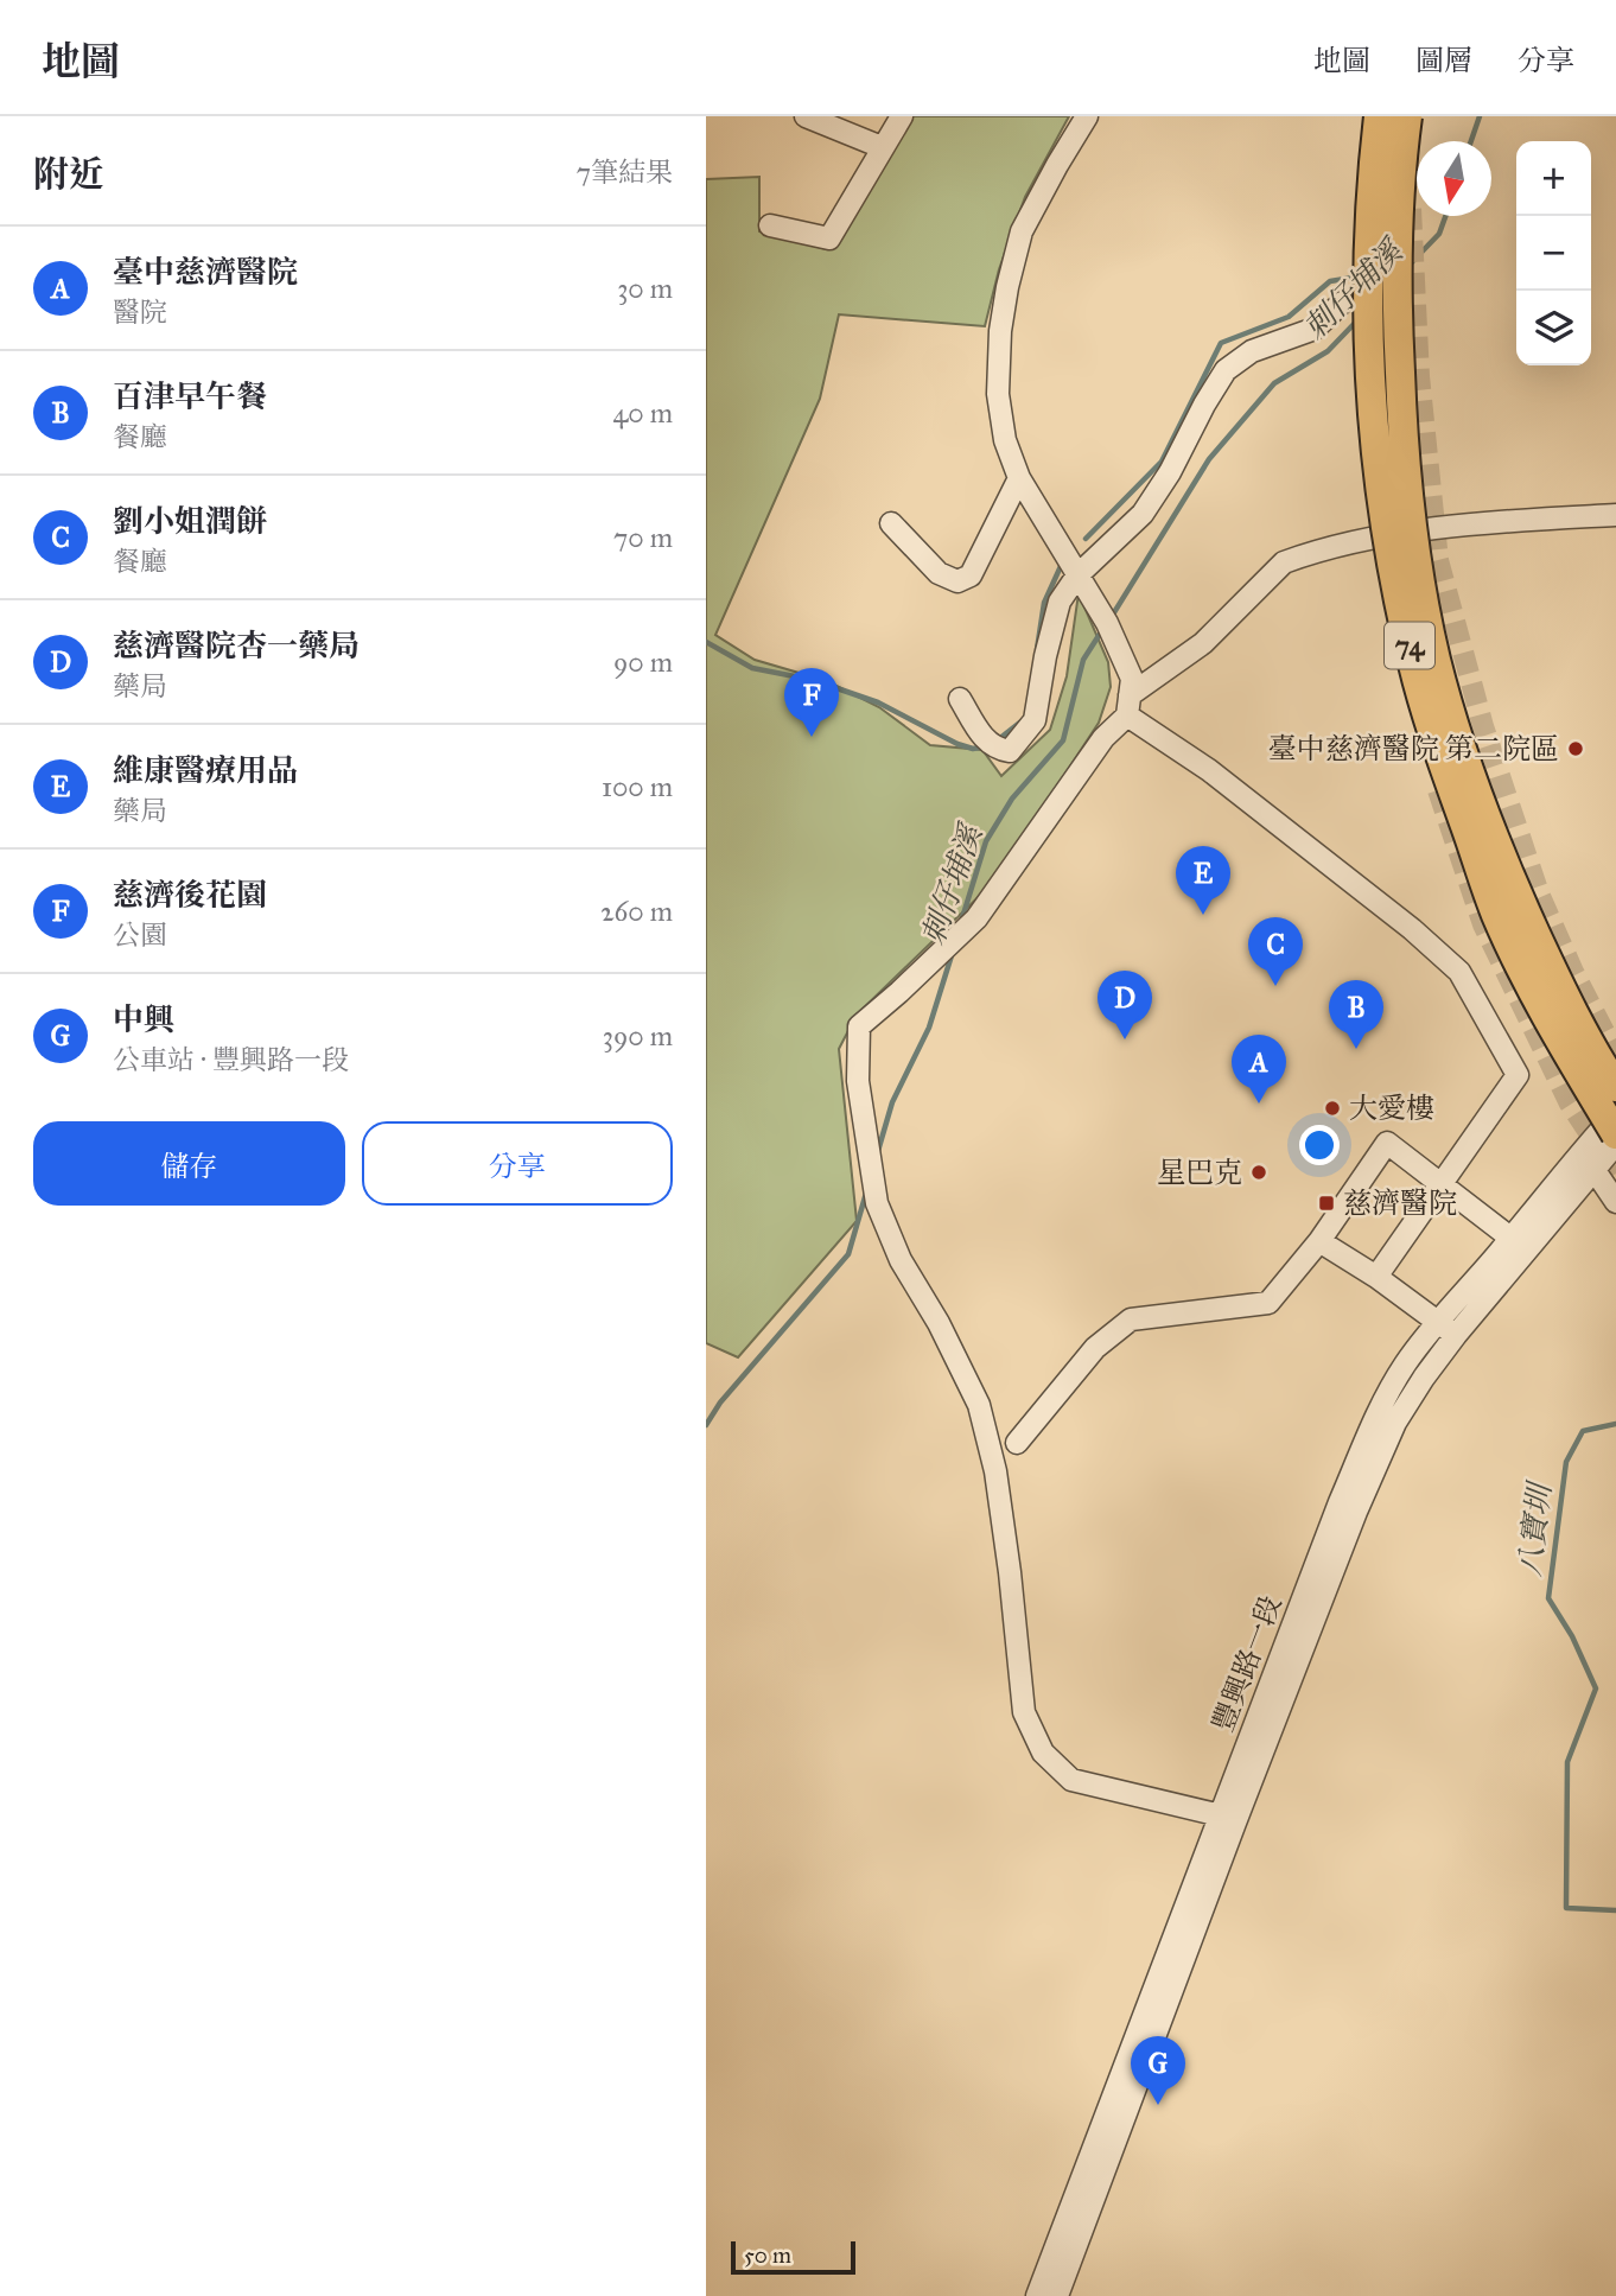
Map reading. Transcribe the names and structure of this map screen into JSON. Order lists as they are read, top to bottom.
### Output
{
  "streets": {
    "highway": ["74"],
    "street": ["豐興路一段"]
  },
  "water": ["刺仔埔溪", "八寶圳"],
  "places": {
    "other": ["臺中慈濟醫院 第二院區", "大愛樓", "星巴克"],
    "transit": ["慈濟醫院"]
  },
  "scale_bar": "50 m",
  "north": "bottom",
  "page": {
    "header": "地圖",
    "nav": ["地圖", "圖層", "分享"],
    "heading": ["附近", "7筆結果"],
    "map_buttons": ["+", "−"],
    "list": [
      {
        "mark": "A",
        "name": "臺中慈濟醫院",
        "note": "醫院",
        "value": "30 m"
      },
      {
        "mark": "B",
        "name": "百津早午餐",
        "note": "餐廳",
        "value": "40 m"
      },
      {
        "mark": "C",
        "name": "劉小姐潤餅",
        "note": "餐廳",
        "value": "70 m"
      },
      {
        "mark": "D",
        "name": "慈濟醫院杏一藥局",
        "note": "藥局",
        "value": "90 m"
      },
      {
        "mark": "E",
        "name": "維康醫療用品",
        "note": "藥局",
        "value": "100 m"
      },
      {
        "mark": "F",
        "name": "慈濟後花園",
        "note": "公園",
        "value": "260 m"
      },
      {
        "mark": "G",
        "name": "中興",
        "note": "公車站 · 豐興路一段",
        "value": "390 m"
      }
    ],
    "pins": [
      "F",
      "E",
      "C",
      "D",
      "B",
      "A",
      "G"
    ],
    "buttons": ["儲存", "分享"],
    "scale": "50 m"
  }
}
